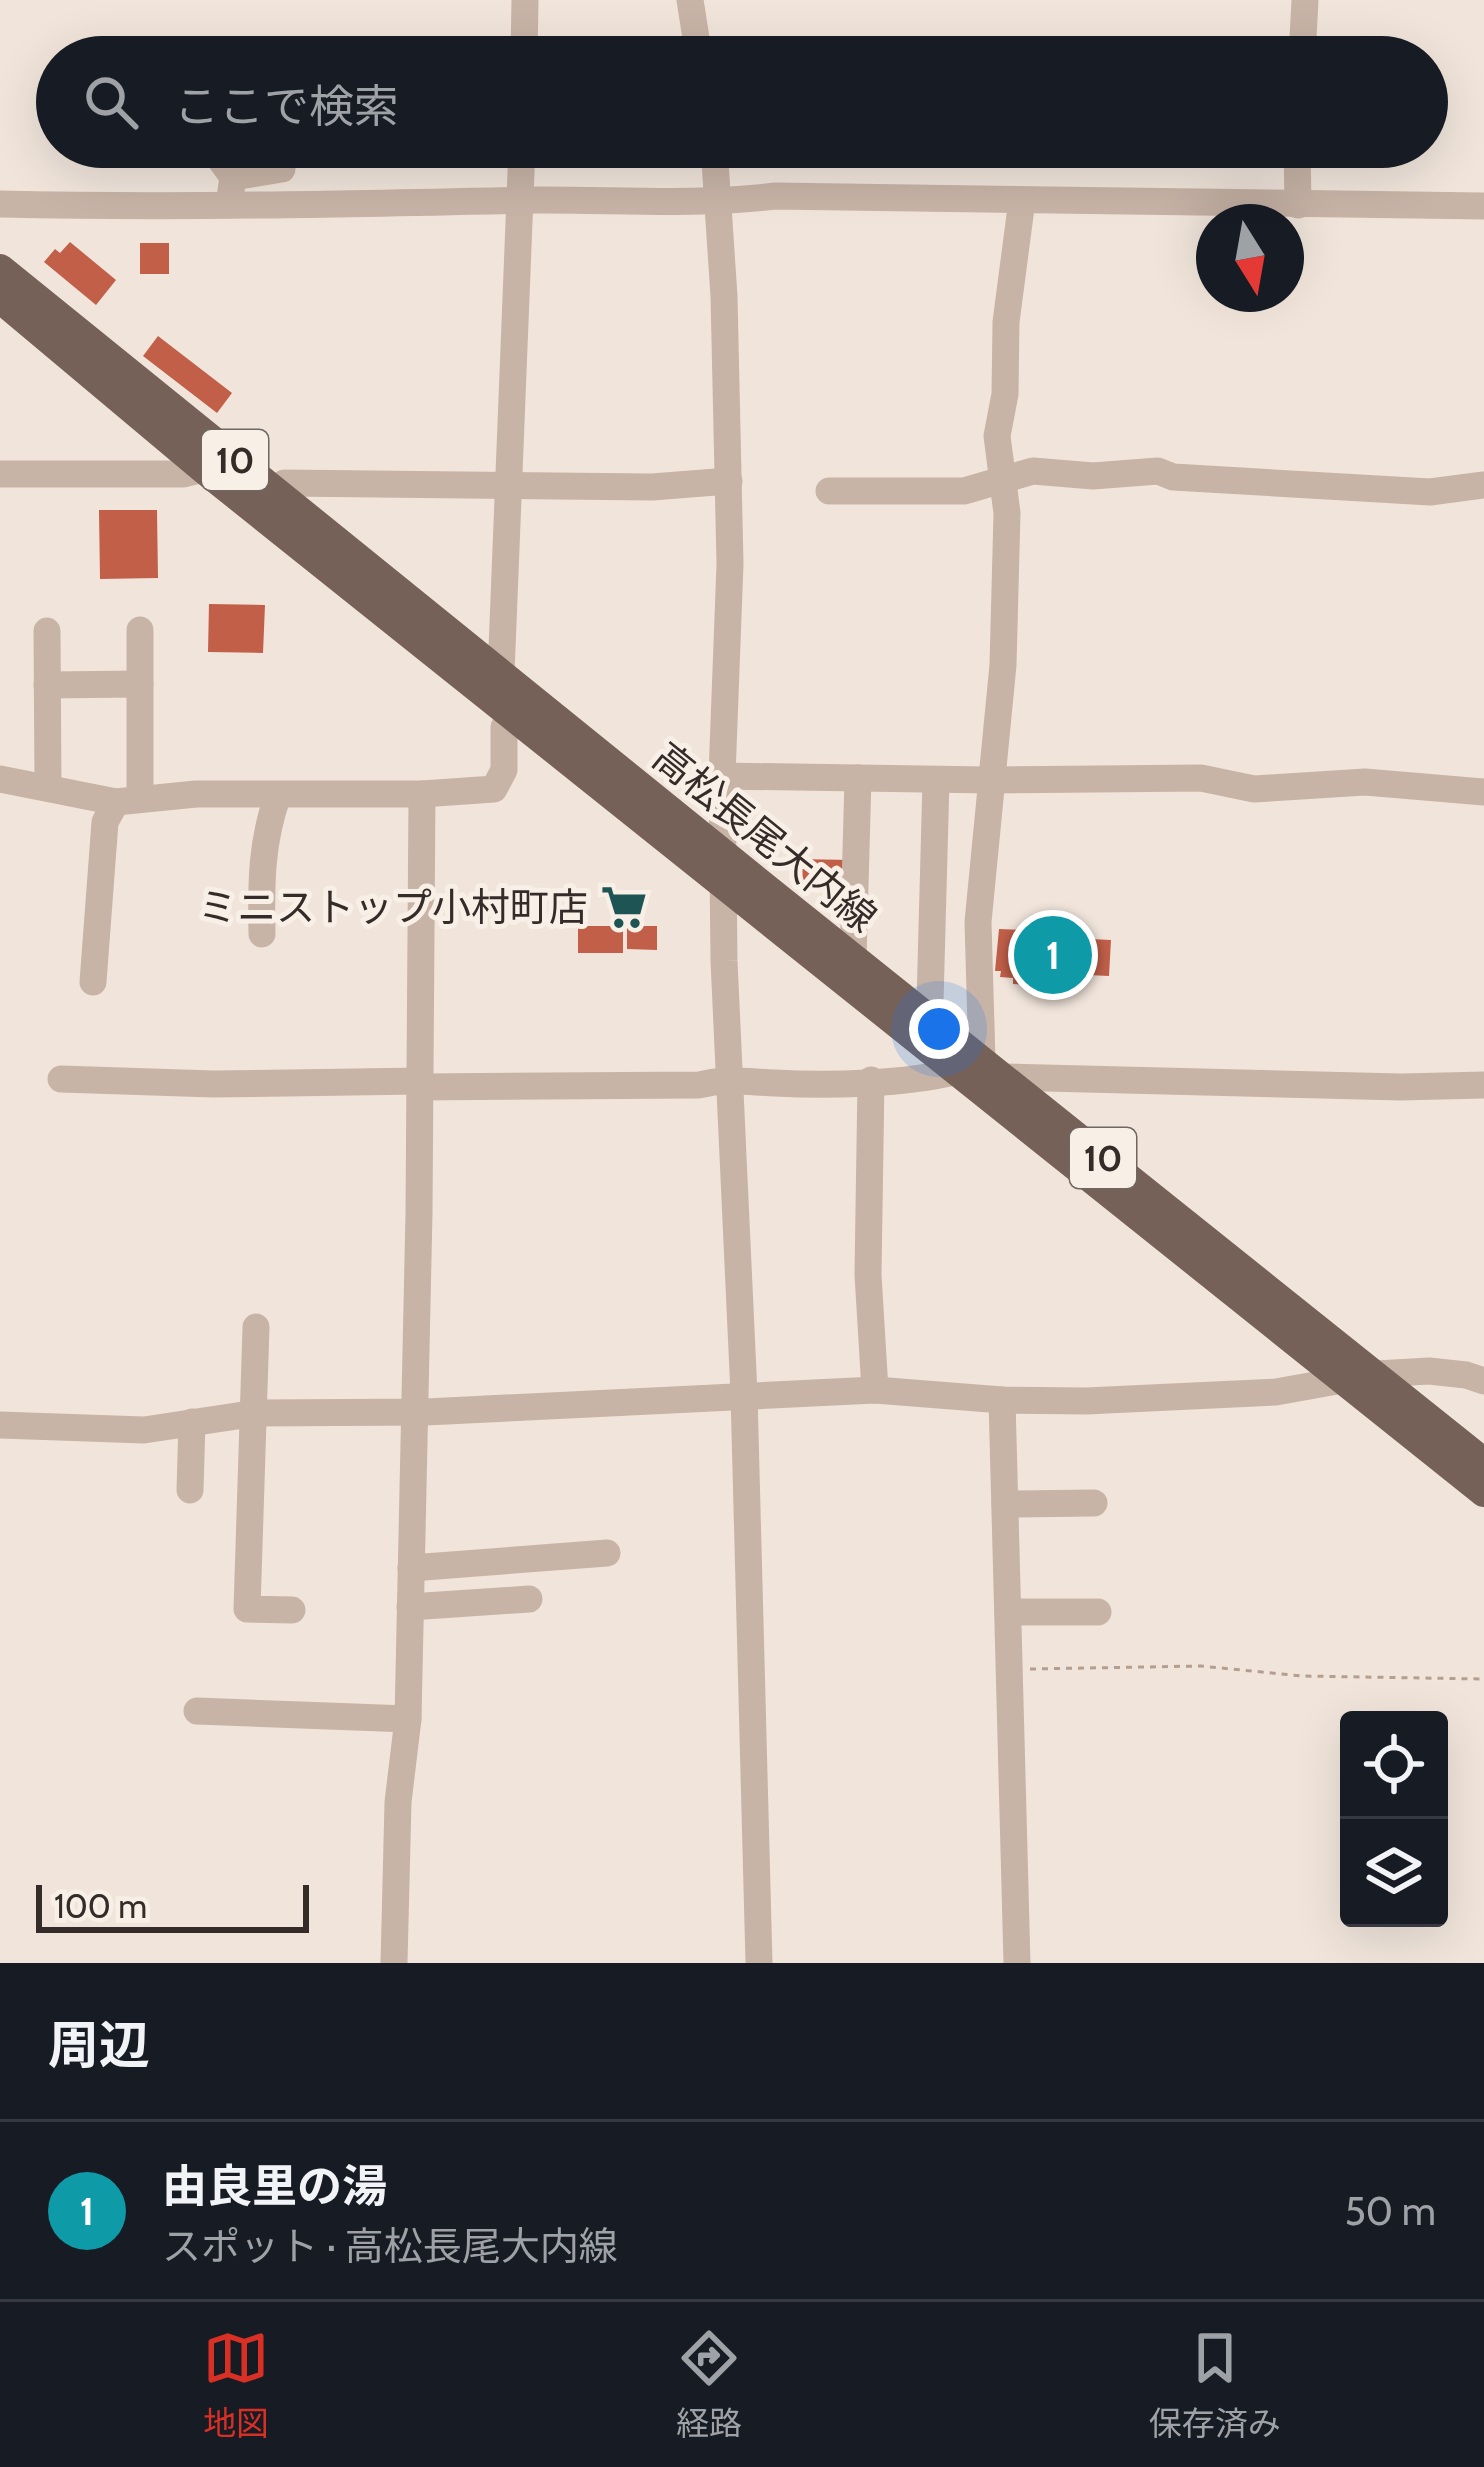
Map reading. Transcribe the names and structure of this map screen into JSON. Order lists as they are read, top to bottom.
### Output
{
  "streets": {
    "main road": ["10", "高松長尾大内線"]
  },
  "places": {
    "supermarket": ["ミニストップ小村町店"]
  },
  "scale_bar": "100 m",
  "north": "bottom",
  "page": {
    "search": "ここで検索",
    "pins": "1",
    "scale": "100 m",
    "heading": "周辺",
    "list": [
      {
        "mark": "1",
        "name": "由良里の湯",
        "note": "スポット · 高松長尾大内線",
        "value": "50 m"
      }
    ],
    "nav": ["地図", "経路", "保存済み"]
  }
}
